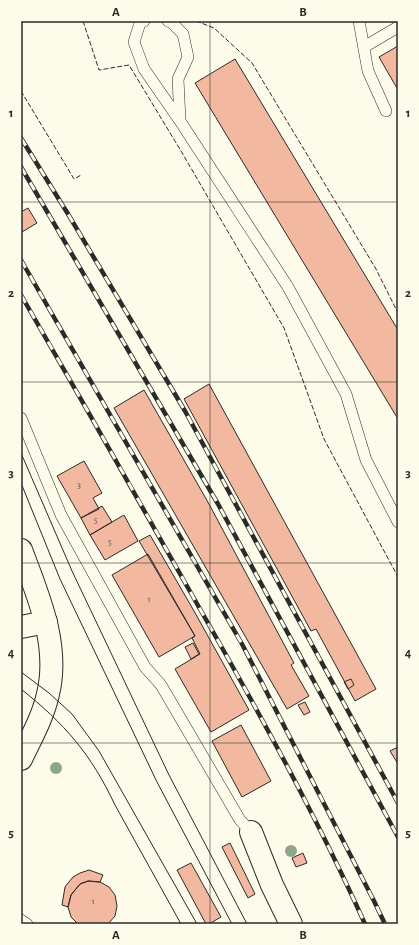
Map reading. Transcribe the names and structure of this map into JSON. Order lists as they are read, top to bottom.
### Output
{
  "house_numbers": [
    "3",
    "5",
    "5",
    "1",
    "1"
  ],
  "grid": {
    "columns": ["A", "B"],
    "rows": [
      "1",
      "2",
      "3",
      "4",
      "5"
    ]
  }
}
